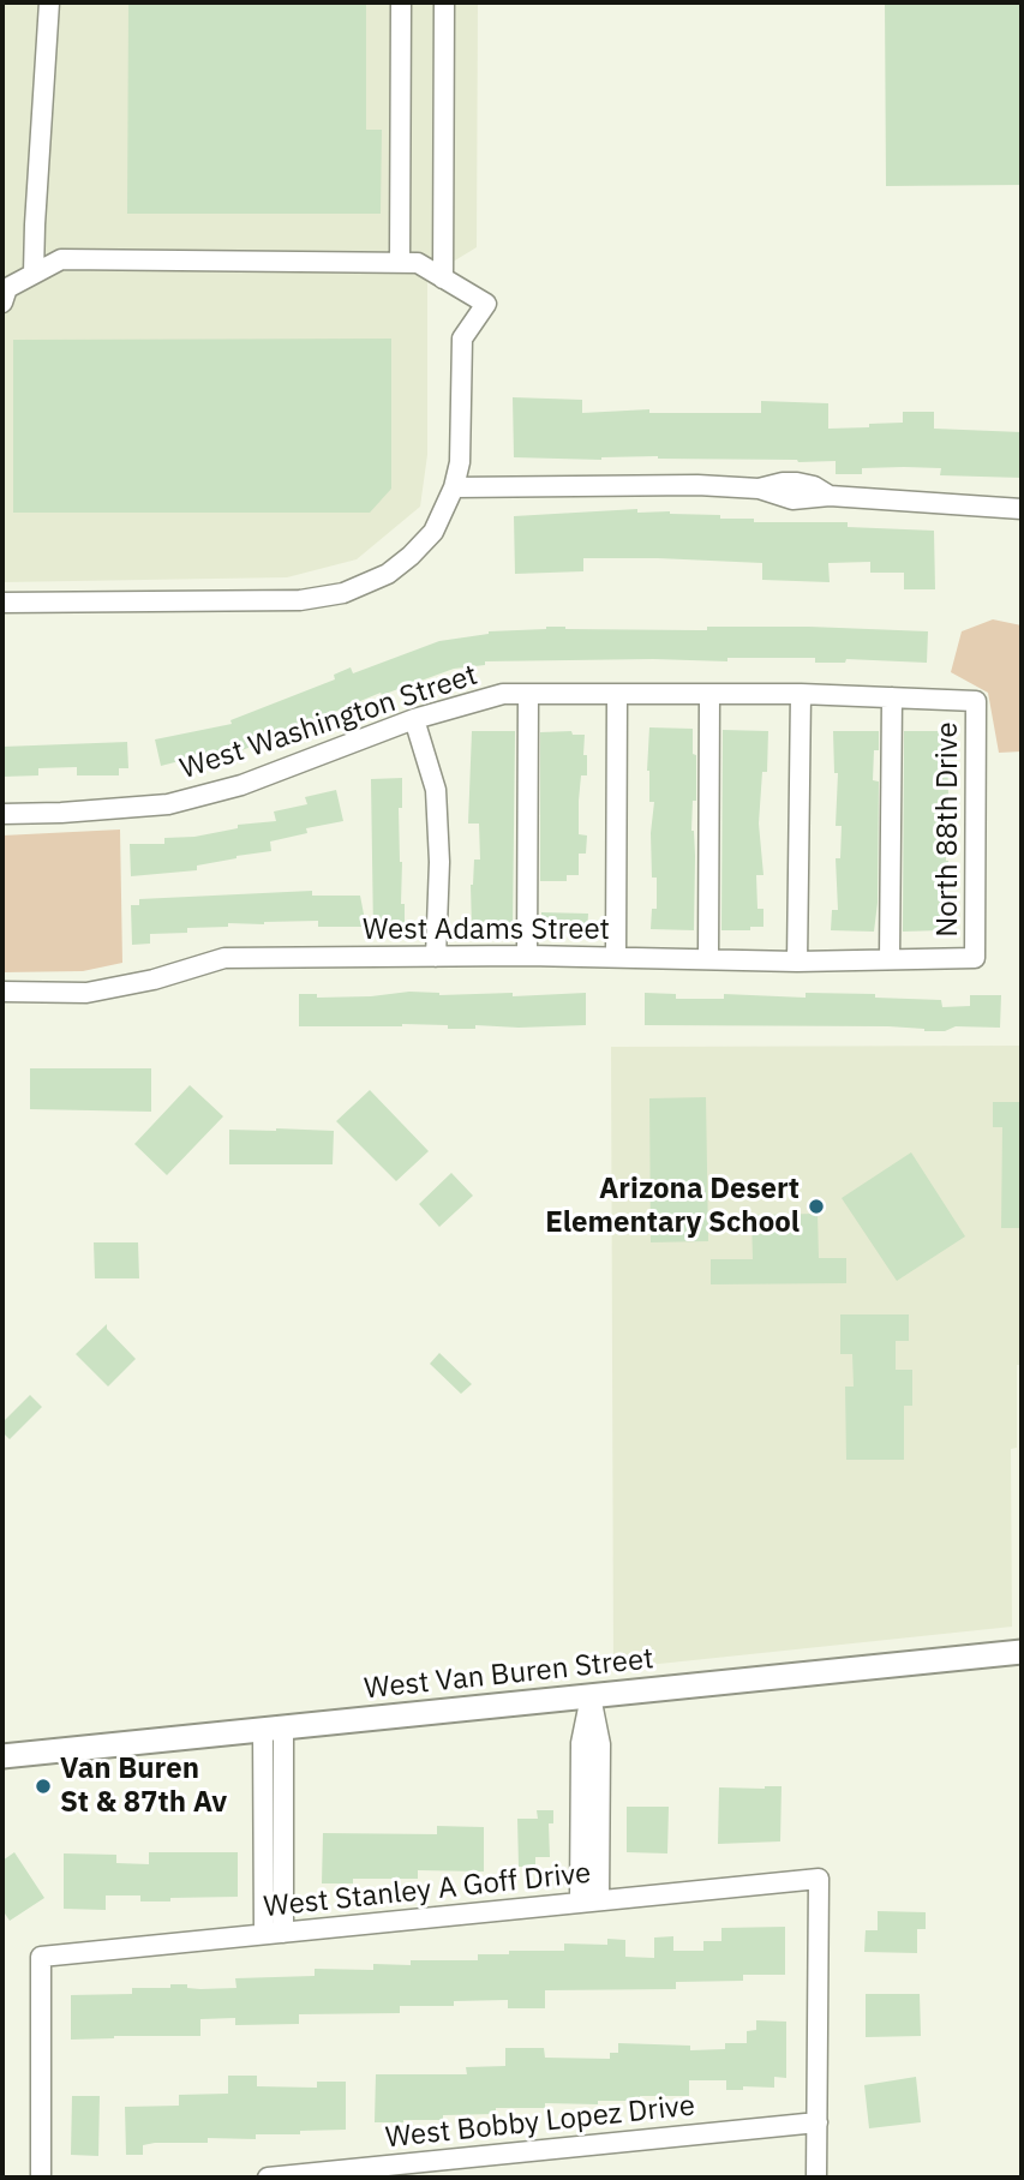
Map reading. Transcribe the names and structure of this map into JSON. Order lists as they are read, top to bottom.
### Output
{
  "streets": {
    "main road": ["West Van Buren Street"],
    "street": [
      "West Washington Street",
      "North 88th Drive",
      "West Adams Street",
      "West Stanley A Goff Drive",
      "West Bobby Lopez Drive"
    ]
  },
  "crossings": [
    ["West Washington Street", "North 88th Drive"],
    ["North 88th Drive", "West Adams Street"],
    ["West Stanley A Goff Drive", "West Bobby Lopez Drive"]
  ],
  "places": ["Arizona Desert Elementary School", "Van Buren St & 87th Av"]
}
